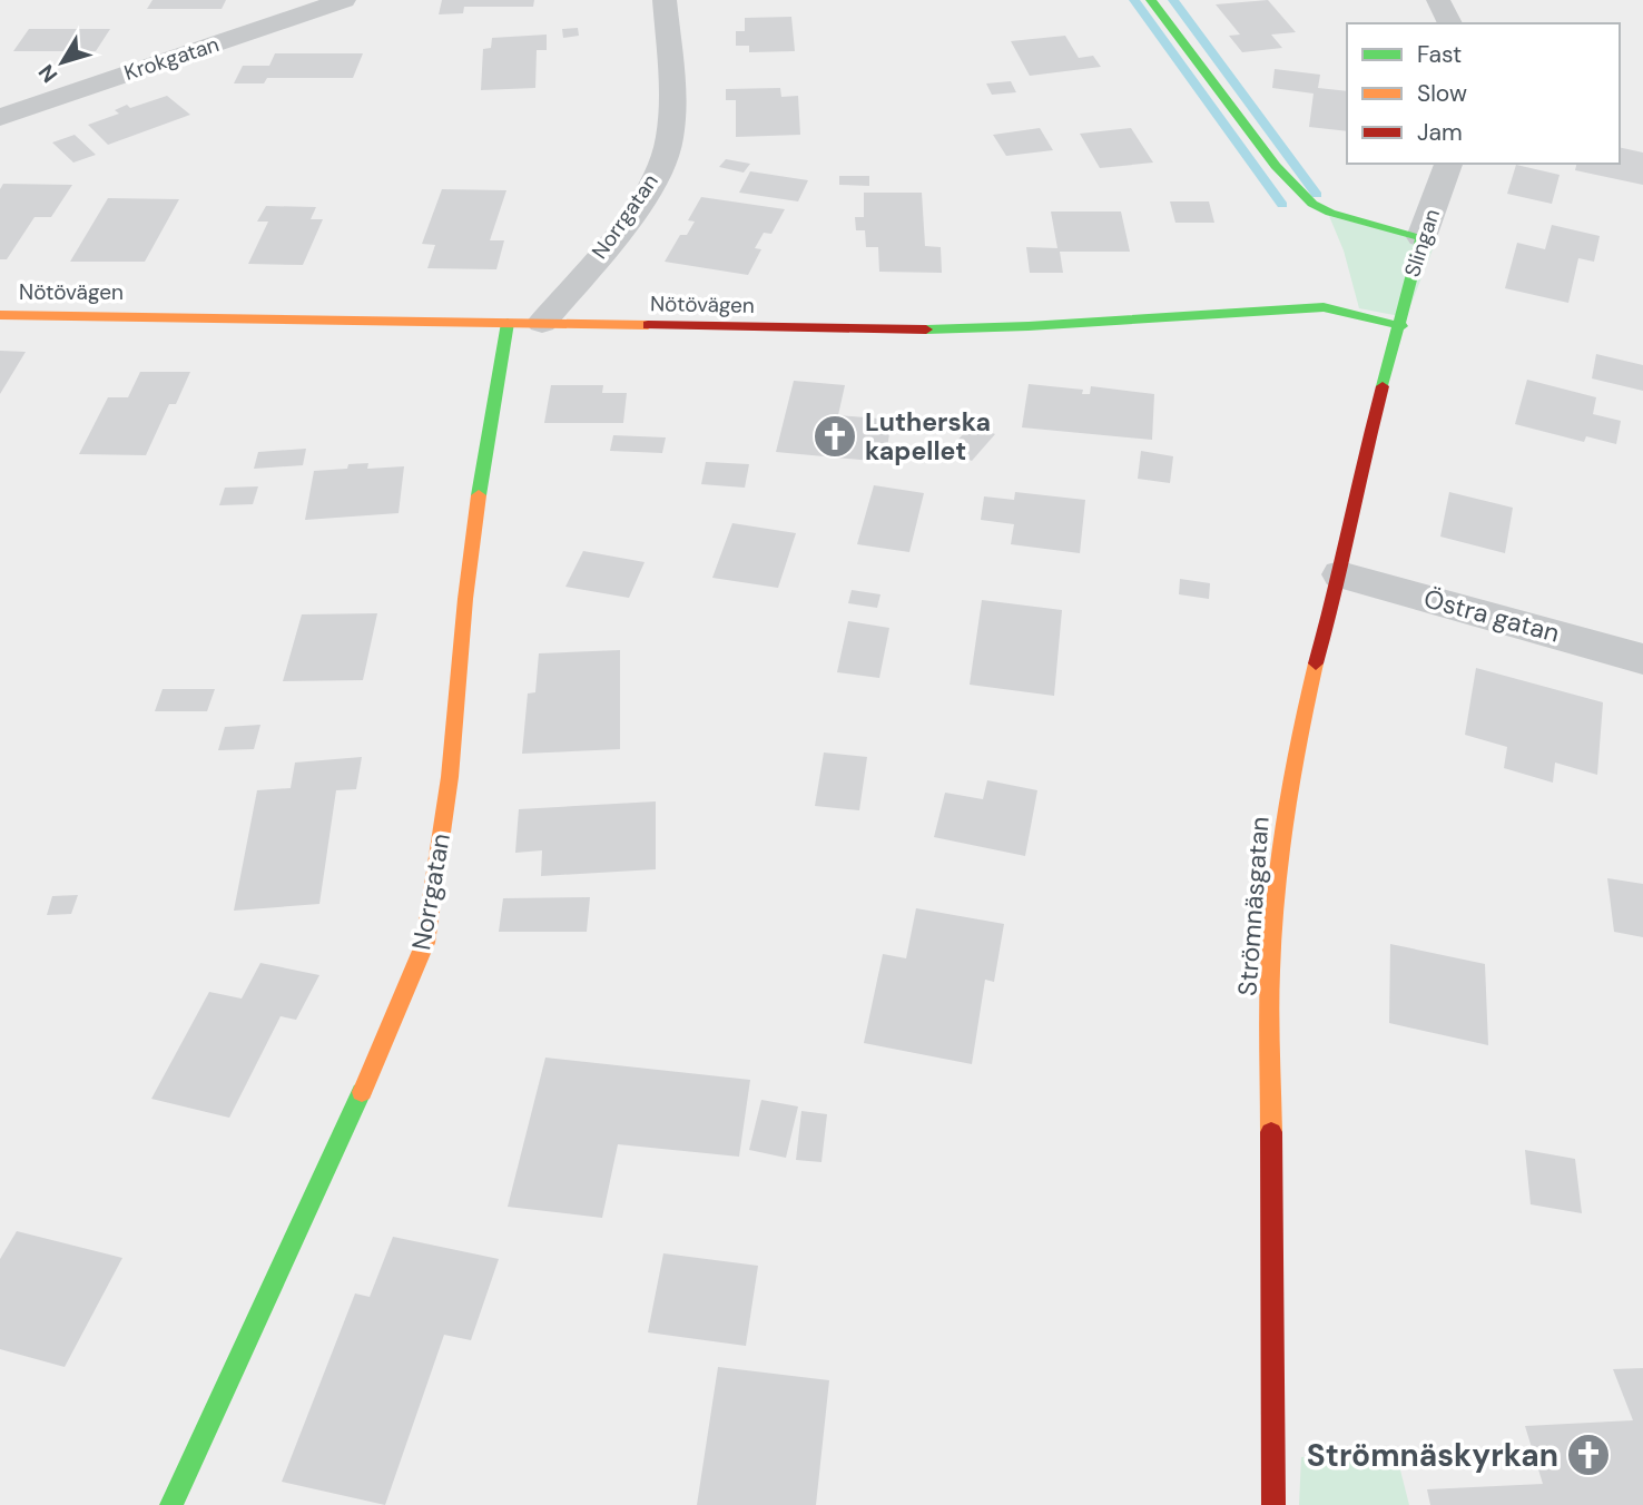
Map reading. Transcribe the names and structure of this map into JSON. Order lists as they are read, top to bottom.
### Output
{
  "streets": {
    "street": [
      "Krokgatan",
      "Norrgatan",
      "Slingan",
      "Nötövägen",
      "Östra gatan",
      "Strömnäsgatan"
    ]
  },
  "crossings": [
    ["Norrgatan", "Nötövägen"],
    ["Slingan", "Nötövägen"],
    ["Slingan", "Strömnäsgatan"],
    ["Nötövägen", "Strömnäsgatan"],
    ["Östra gatan", "Strömnäsgatan"]
  ],
  "places": {
    "church": ["Lutherska kapellet", "Strömnäskyrkan"]
  },
  "legend": ["Fast", "Slow", "Jam"],
  "north": "bottom left"
}
